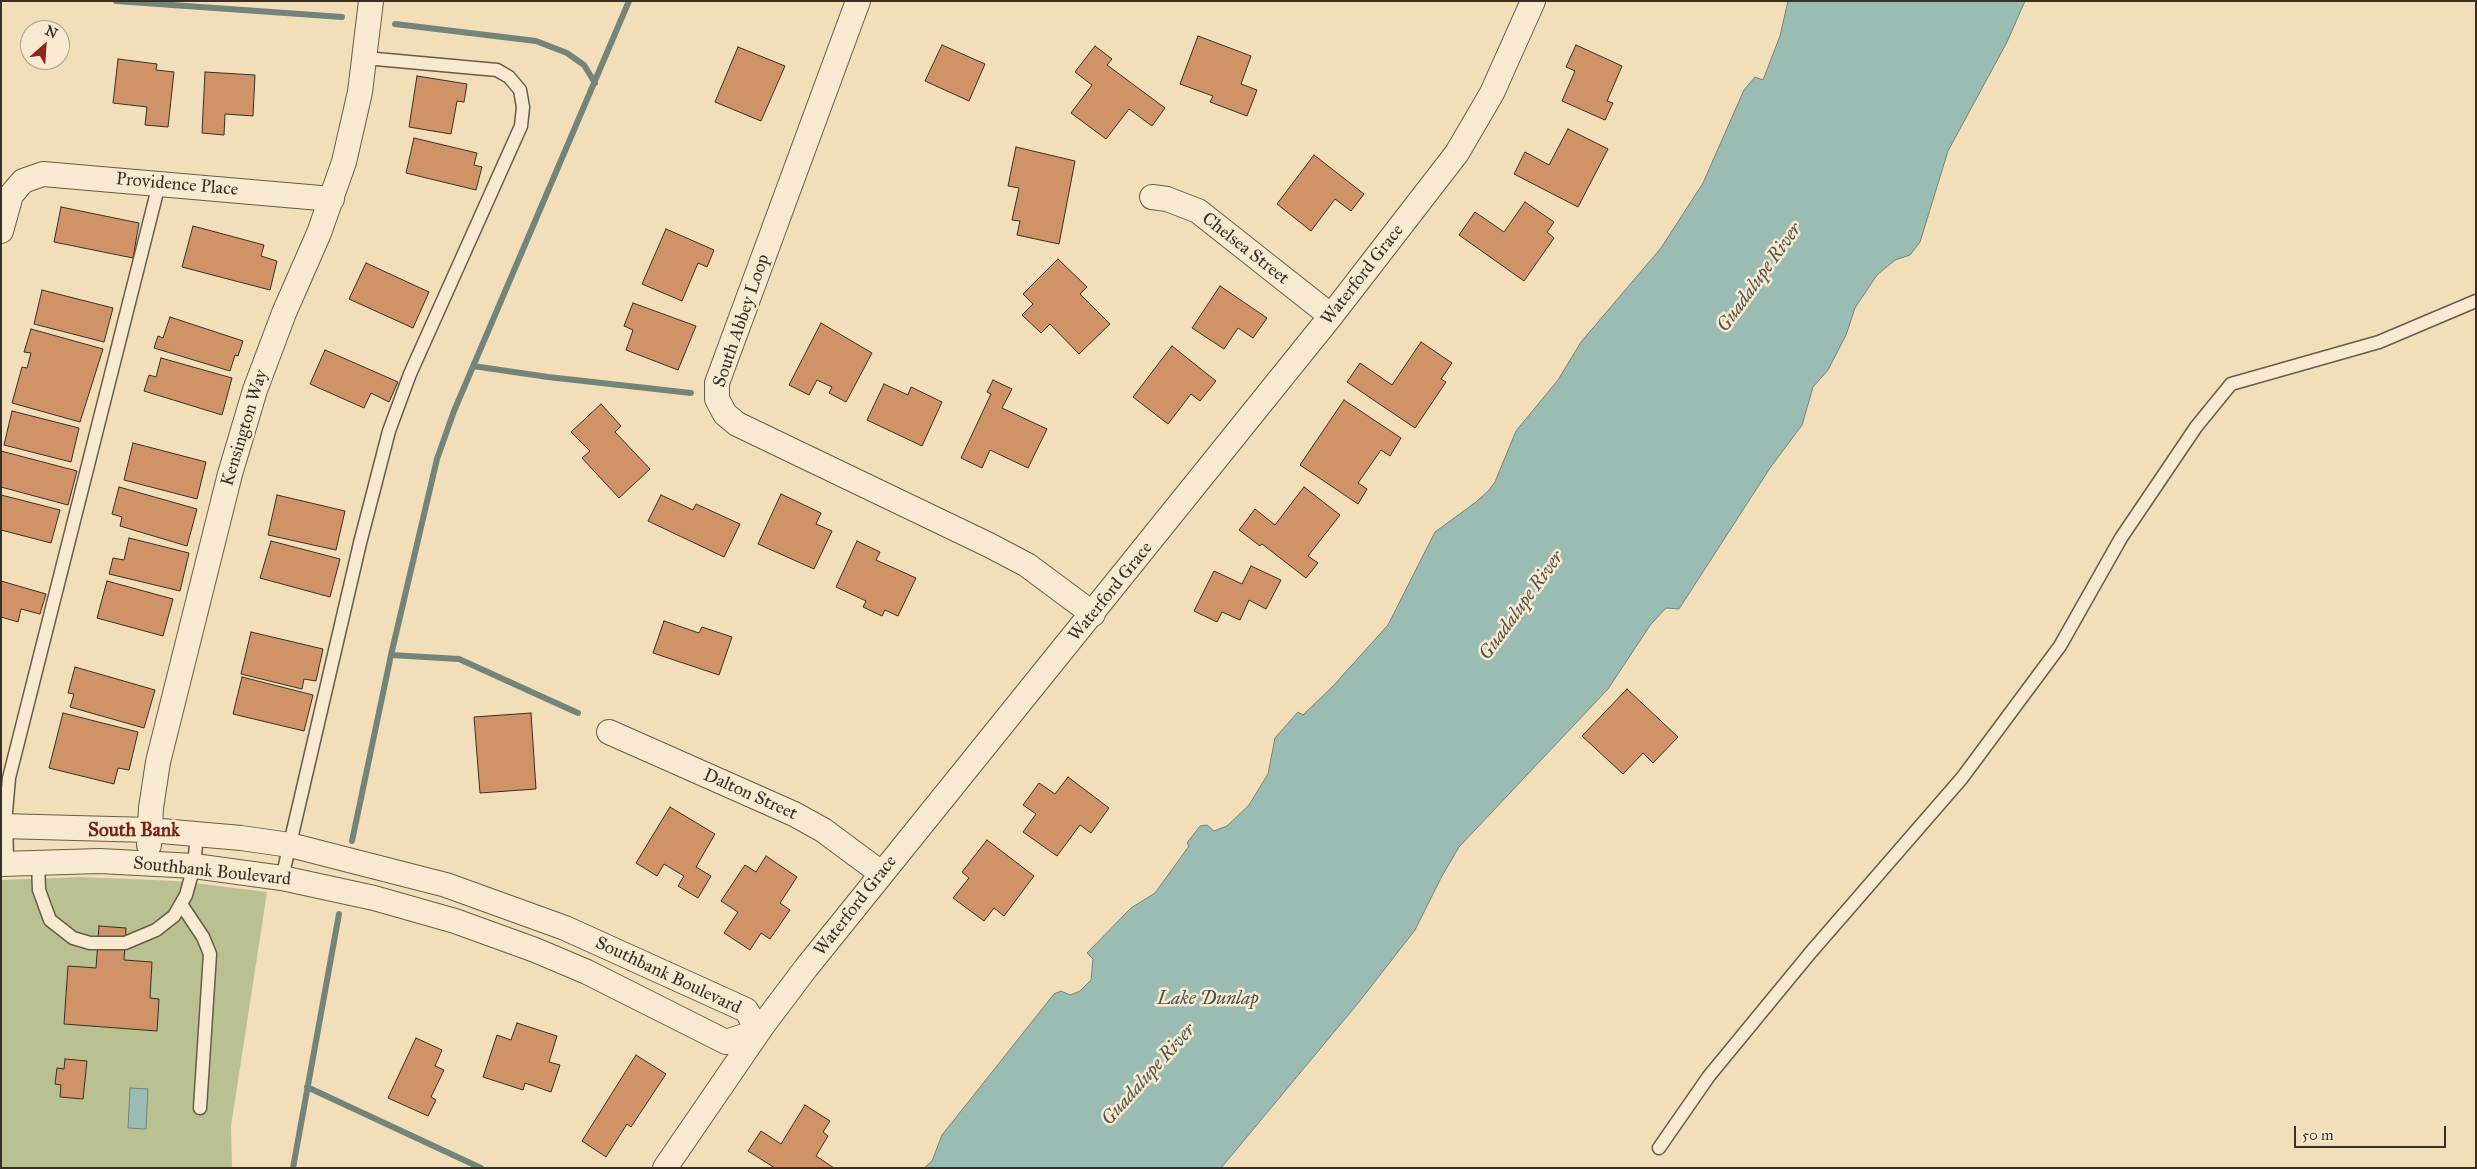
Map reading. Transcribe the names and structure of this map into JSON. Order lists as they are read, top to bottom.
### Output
{
  "streets": {
    "street": [
      "Providence Place",
      "Chelsea Street",
      "Waterford Grace",
      "South Abbey Loop",
      "Kensington Way",
      "Dalton Street",
      "Southbank Boulevard"
    ]
  },
  "crossings": [
    ["Providence Place", "Kensington Way"],
    ["Chelsea Street", "Waterford Grace"],
    ["Waterford Grace", "South Abbey Loop"],
    ["Waterford Grace", "Dalton Street"],
    ["Waterford Grace", "Southbank Boulevard"],
    ["Kensington Way", "Southbank Boulevard"]
  ],
  "districts": ["South Bank"],
  "water": ["Guadalupe River", "Lake Dunlap"],
  "scale_bar": "50 m",
  "north": "top right"
}
